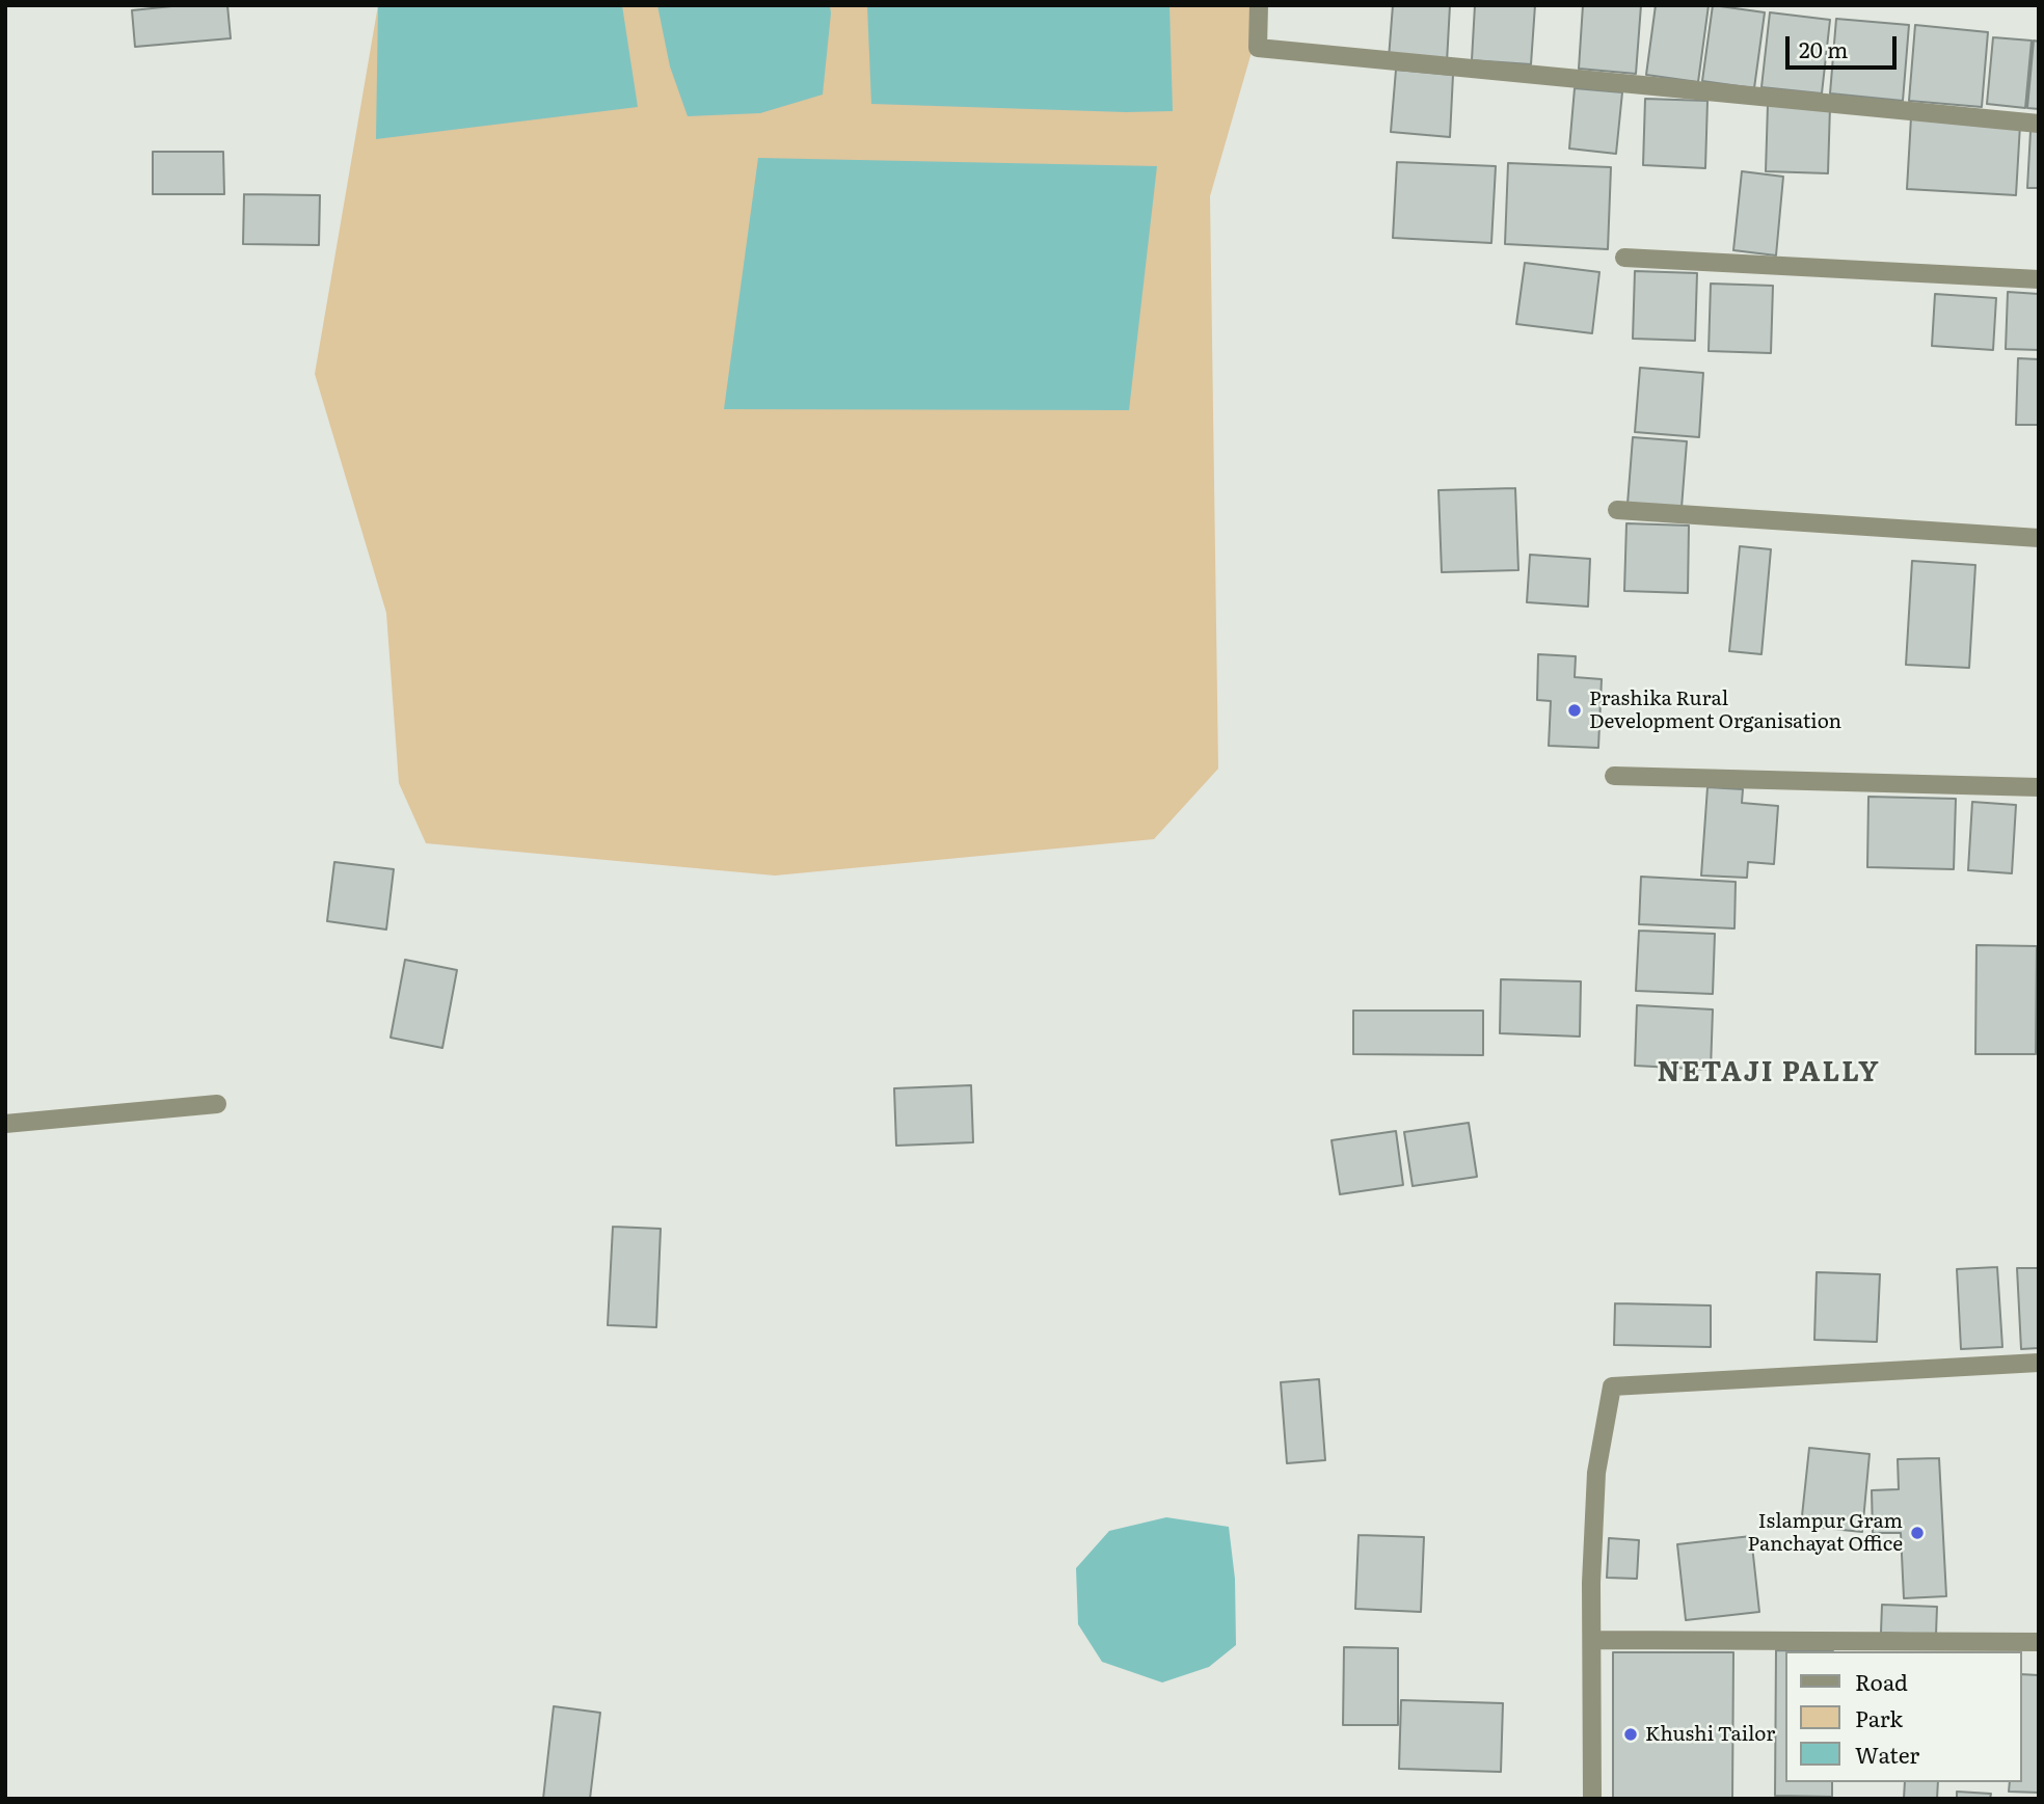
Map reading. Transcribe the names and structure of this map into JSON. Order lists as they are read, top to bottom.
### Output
{
  "districts": ["NETAJI PALLY"],
  "places": ["Prashika Rural Development Organisation", "Islampur Gram Panchayat Office", "Khushi Tailor"],
  "legend": ["Road", "Park", "Water"],
  "scale_bar": "20 m"
}
